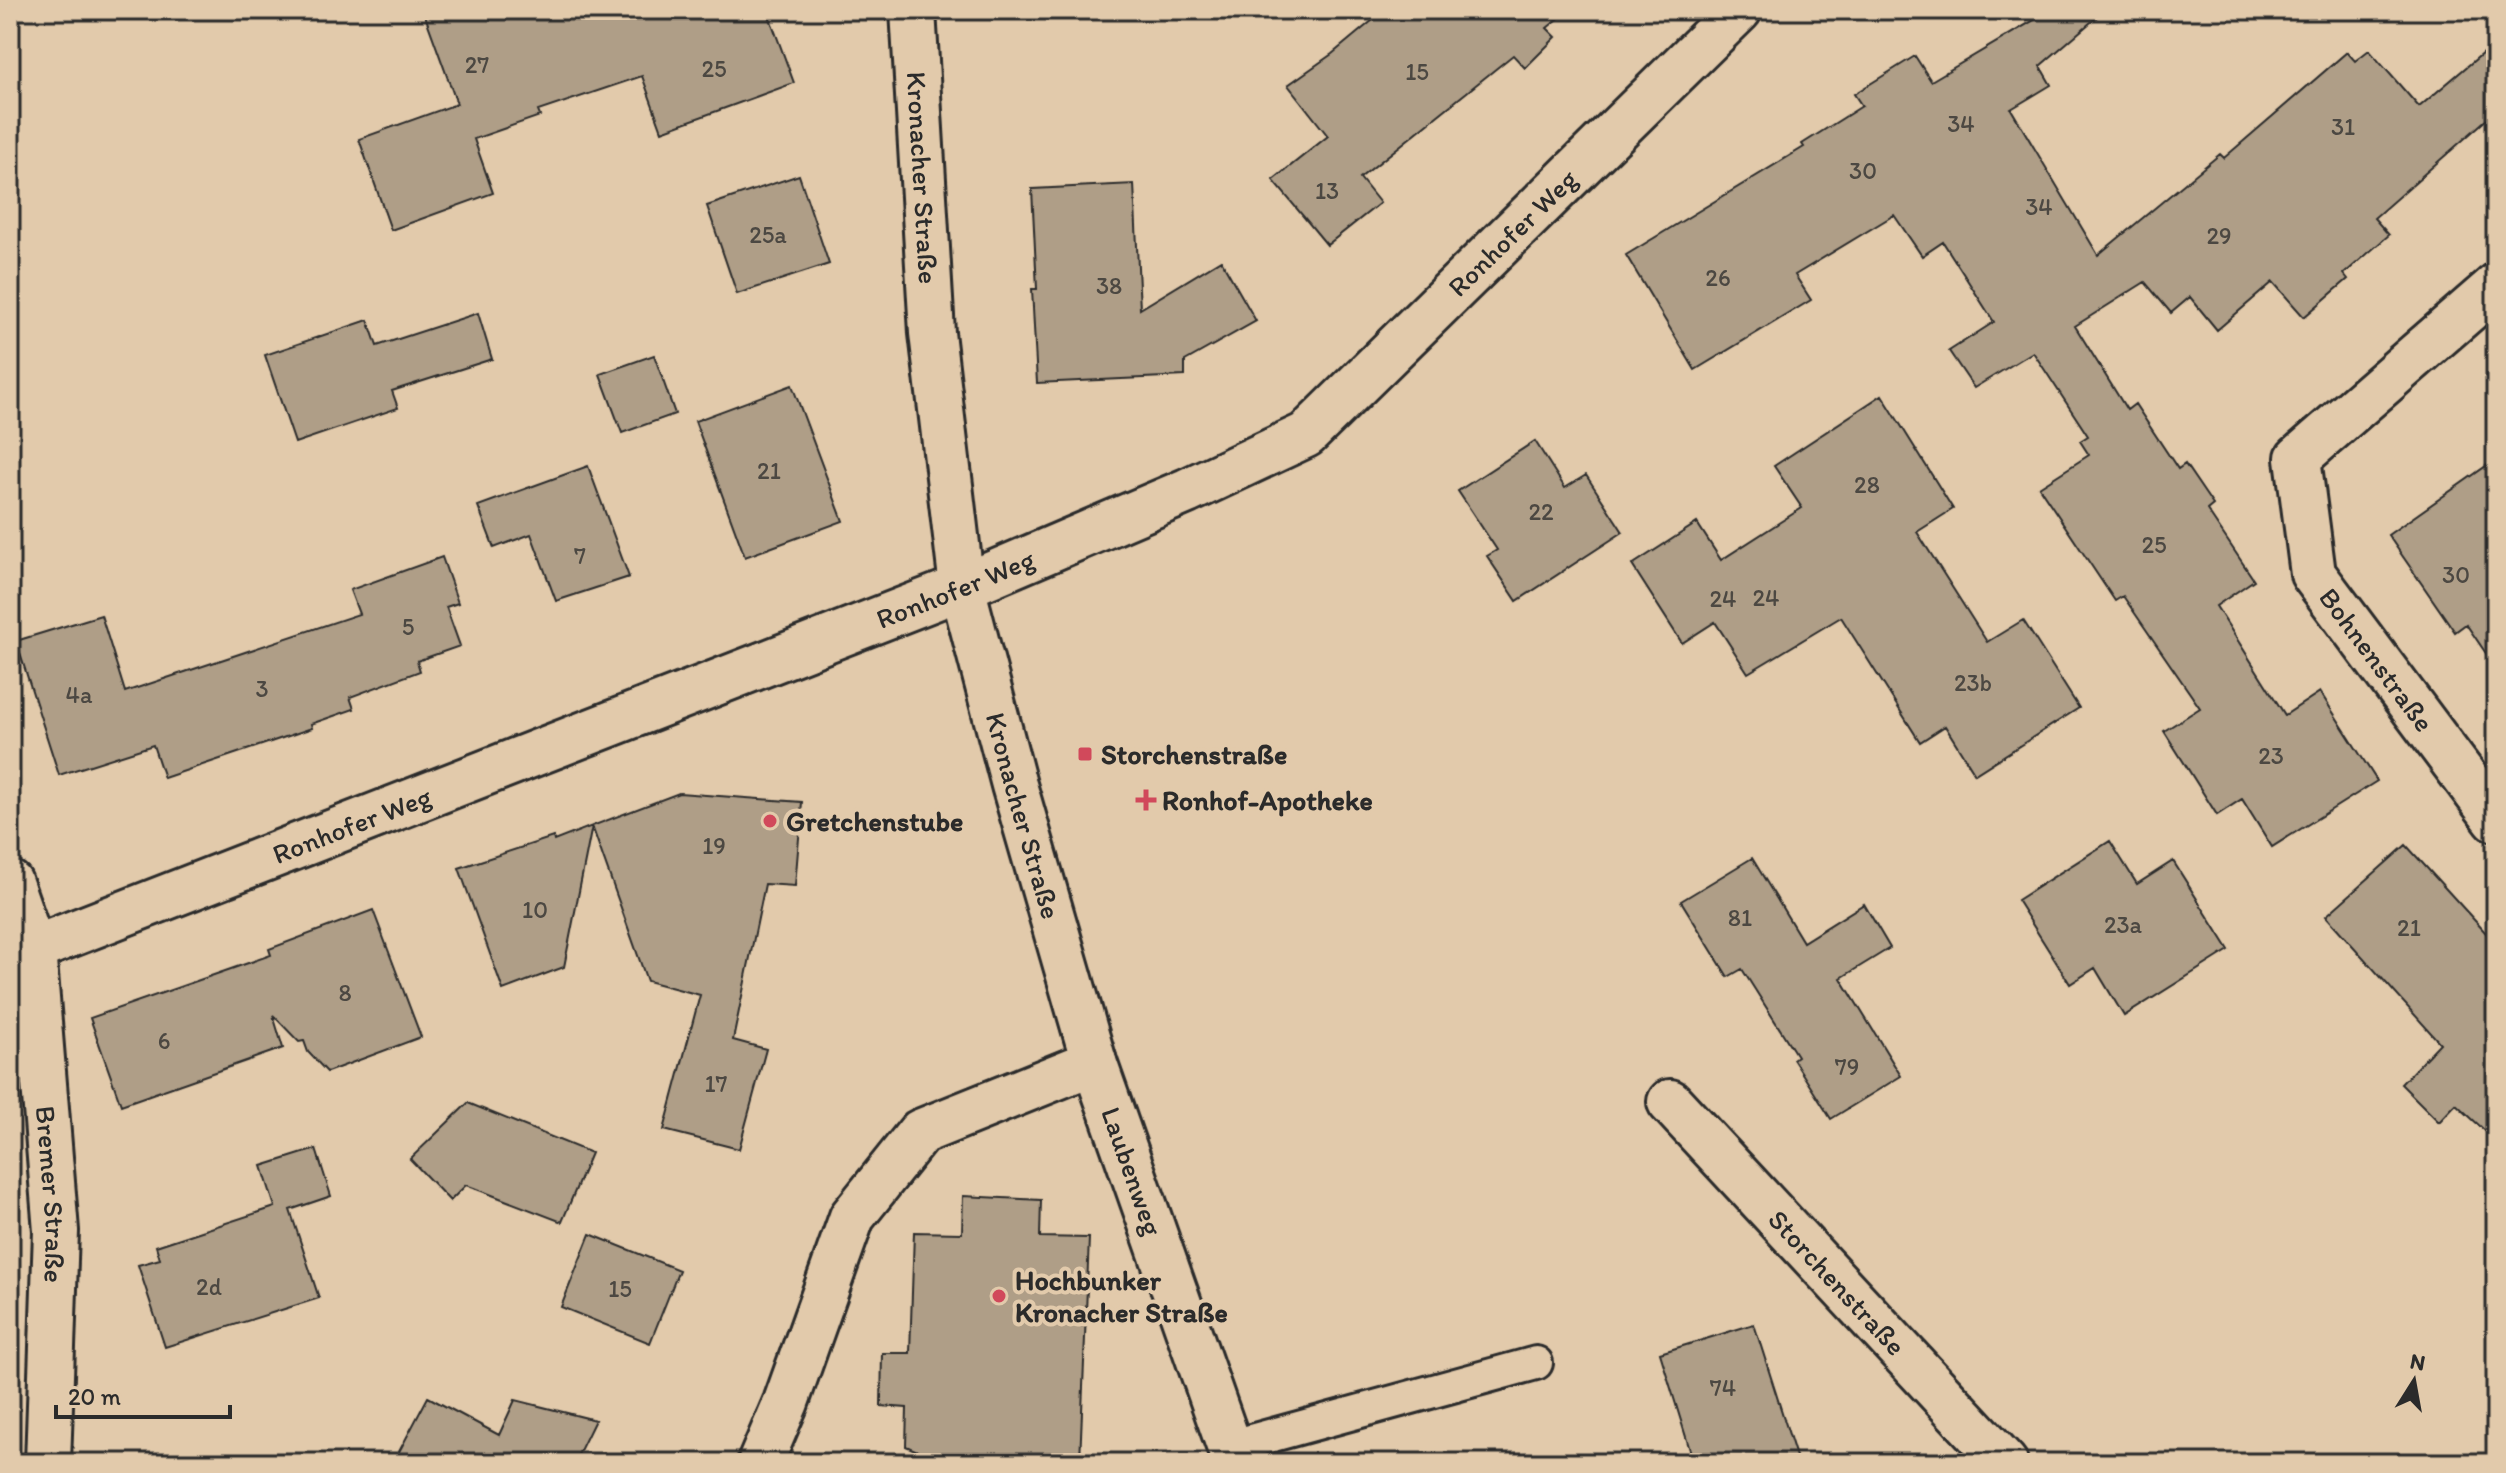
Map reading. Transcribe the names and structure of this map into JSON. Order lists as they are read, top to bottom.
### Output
{
  "streets": {
    "street": [
      "Kronacher Straße",
      "Ronhofer Weg",
      "Bohnenstraße",
      "Laubenweg",
      "Bremer Straße",
      "Storchenstraße"
    ]
  },
  "crossings": [
    ["Kronacher Straße", "Ronhofer Weg"],
    ["Kronacher Straße", "Laubenweg"],
    ["Ronhofer Weg", "Bremer Straße"]
  ],
  "places": {
    "transit": ["Storchenstraße"],
    "health": ["Ronhof-Apotheke"],
    "other": ["Gretchenstube", "Hochbunker Kronacher Straße"]
  },
  "house_numbers": [
    "27",
    "25",
    "15",
    "34",
    "31",
    "30",
    "13",
    "34",
    "25a",
    "29",
    "26",
    "38",
    "21",
    "28",
    "22",
    "25",
    "7",
    "30",
    "24",
    "24",
    "5",
    "23b",
    "3",
    "4a",
    "23",
    "19",
    "10",
    "81",
    "23a",
    "21",
    "8",
    "6",
    "79",
    "17",
    "2d",
    "15",
    "74"
  ],
  "scale_bar": "20 m",
  "north": "top"
}
